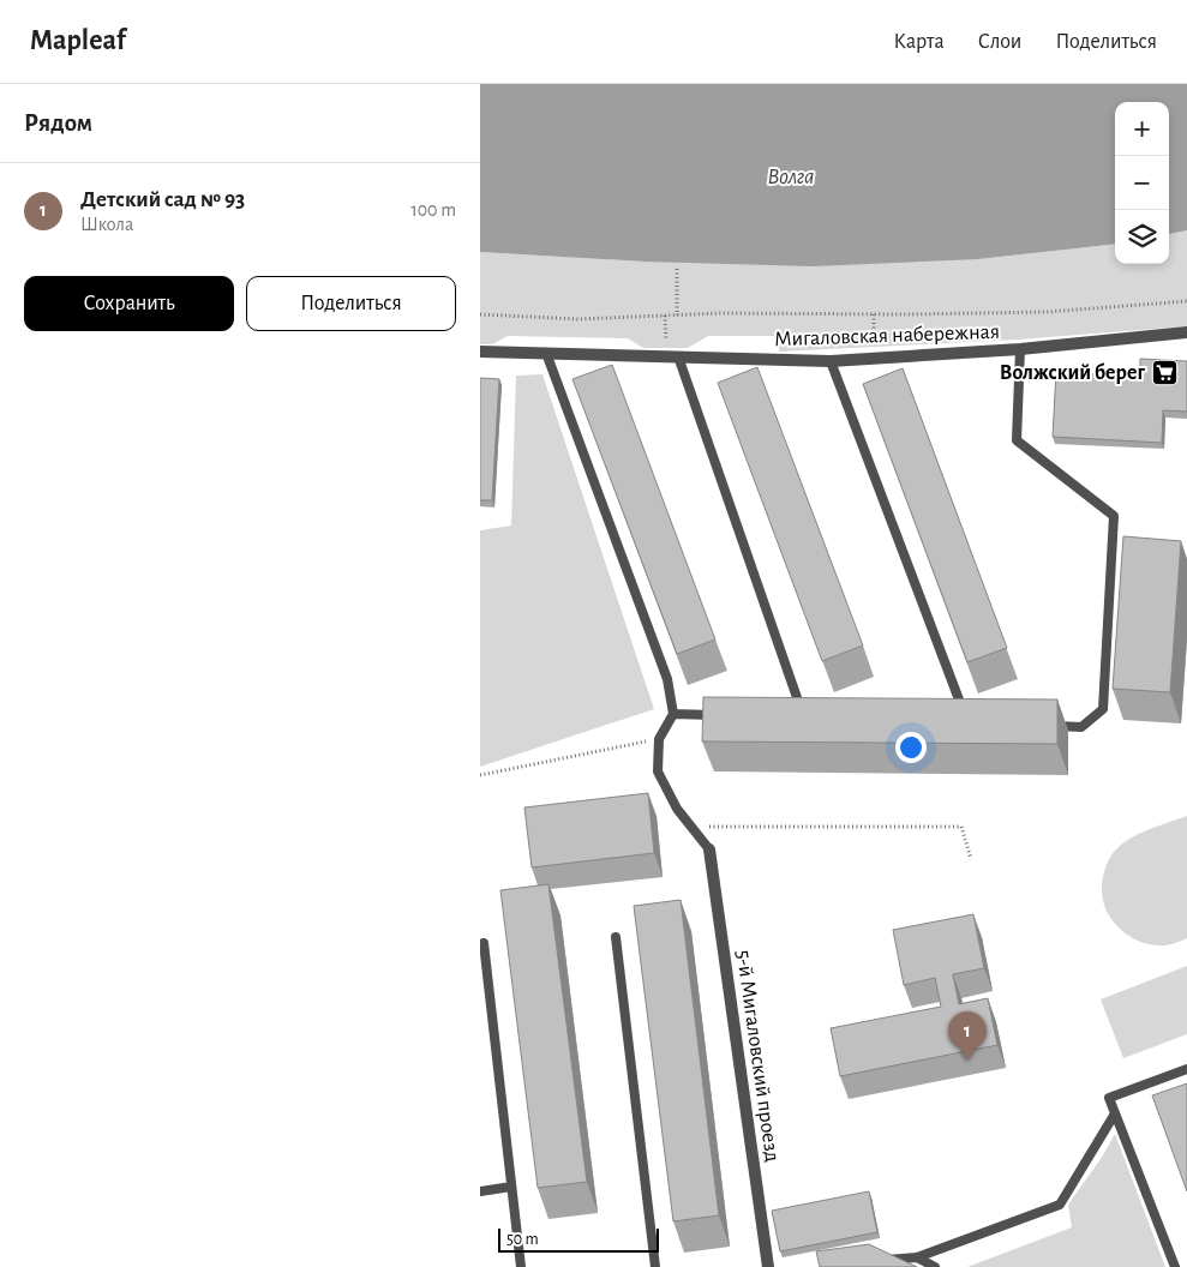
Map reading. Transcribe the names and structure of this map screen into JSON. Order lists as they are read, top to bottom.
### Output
{
  "streets": {
    "street": ["Мигаловская набережная", "5-й Мигаловский проезд"]
  },
  "water": ["Волга"],
  "places": {
    "supermarket": ["Волжский берег"]
  },
  "scale_bar": "50 m",
  "page": {
    "header": "Mapleaf",
    "nav": ["Карта", "Слои", "Поделиться"],
    "heading": "Рядом",
    "map_buttons": ["+", "−"],
    "list": [
      {
        "mark": "1",
        "name": "Детский сад № 93",
        "note": "Школа",
        "value": "100 m"
      }
    ],
    "buttons": ["Сохранить", "Поделиться"],
    "pins": "1",
    "scale": "50 m"
  }
}
